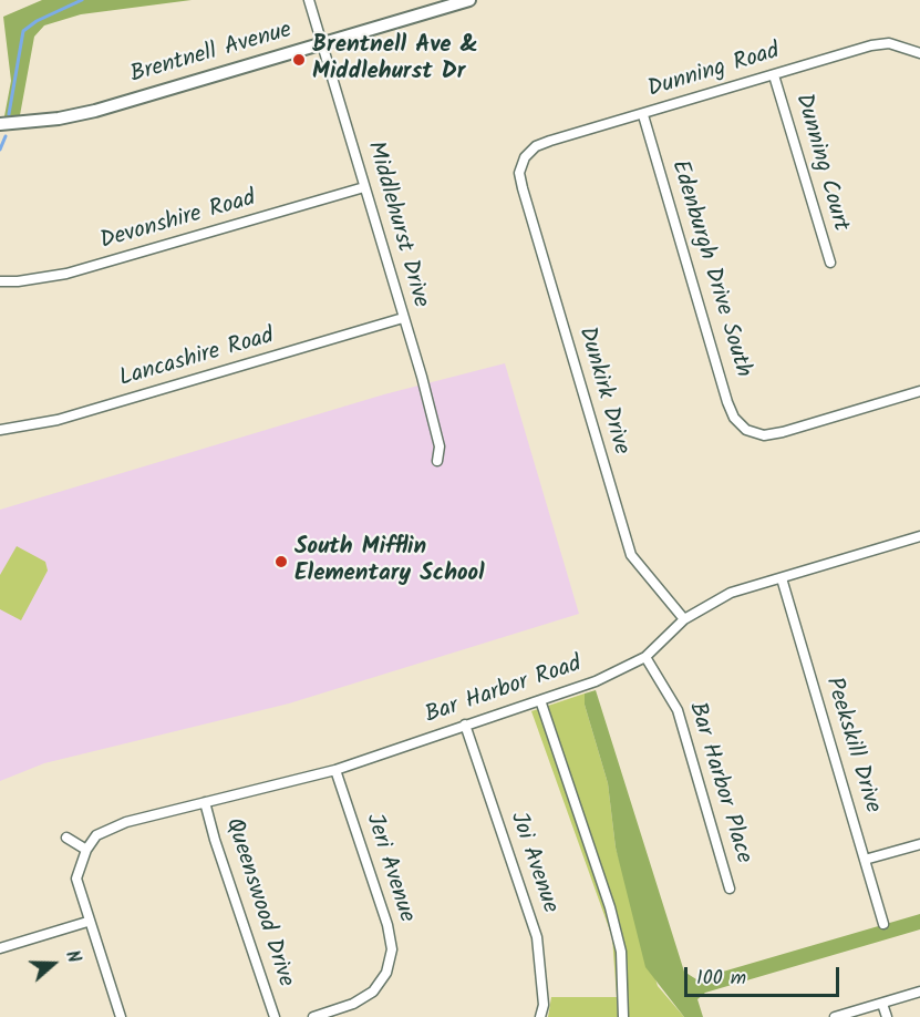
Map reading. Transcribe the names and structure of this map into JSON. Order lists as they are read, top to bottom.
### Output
{
  "streets": {
    "street": [
      "Brentnell Avenue",
      "Dunning Road",
      "Dunning Court",
      "Devonshire Road",
      "Middlehurst Drive",
      "Edenburgh Drive South",
      "Lancashire Road",
      "Dunkirk Drive",
      "Bar Harbor Road",
      "Peekskill Drive",
      "Bar Harbor Place",
      "Joi Avenue",
      "Jeri Avenue",
      "Queenswood Drive"
    ]
  },
  "crossings": [
    ["Brentnell Avenue", "Middlehurst Drive"],
    ["Dunning Road", "Dunning Court"],
    ["Dunning Road", "Edenburgh Drive South"],
    ["Dunning Road", "Dunkirk Drive"],
    ["Devonshire Road", "Middlehurst Drive"],
    ["Middlehurst Drive", "Lancashire Road"],
    ["Dunkirk Drive", "Bar Harbor Road"],
    ["Bar Harbor Road", "Peekskill Drive"],
    ["Bar Harbor Road", "Bar Harbor Place"],
    ["Bar Harbor Road", "Joi Avenue"],
    ["Bar Harbor Road", "Jeri Avenue"],
    ["Bar Harbor Road", "Queenswood Drive"]
  ],
  "places": ["Brentnell Ave & Middlehurst Dr", "South Mifflin Elementary School"],
  "scale_bar": "100 m",
  "north": "right"
}
